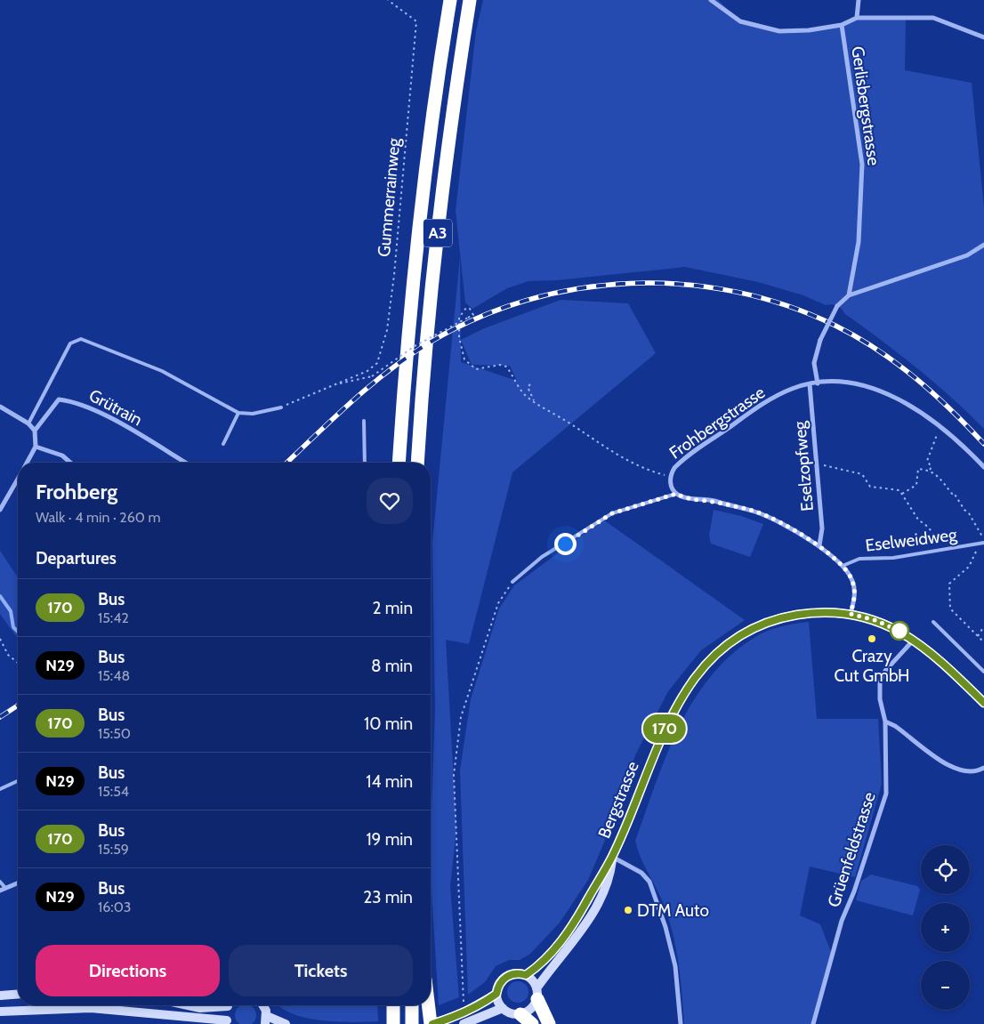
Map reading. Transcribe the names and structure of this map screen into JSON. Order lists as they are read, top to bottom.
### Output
{
  "streets": {
    "highway": ["A3"],
    "main road": ["Bergstrasse"],
    "street": [
      "Gerlisbergstrasse",
      "Grütrain",
      "Frohbergstrasse",
      "Eselzopfweg",
      "Grüenfeldstrasse"
    ],
    "lane": ["Eselweidweg"],
    "path": ["Gummerrainweg"]
  },
  "crossings": [
    ["Gummerrainweg", "Frohbergstrasse"],
    ["Frohbergstrasse", "Eselzopfweg"],
    ["Bergstrasse", "Grüenfeldstrasse"]
  ],
  "places": ["Crazy Cut GmbH", "DTM Auto"],
  "lines": ["bus line 170"],
  "page": {
    "on_map": "170",
    "heading": [
      ["Frohberg", "Walk · 4 min · 260 m"],
      "Departures"
    ],
    "list": [
      {
        "mark": "170",
        "name": "Bus",
        "note": "15:42",
        "value": "2 min"
      },
      {
        "mark": "N29",
        "name": "Bus",
        "note": "15:48",
        "value": "8 min"
      },
      {
        "mark": "170",
        "name": "Bus",
        "note": "15:50",
        "value": "10 min"
      },
      {
        "mark": "N29",
        "name": "Bus",
        "note": "15:54",
        "value": "14 min"
      },
      {
        "mark": "170",
        "name": "Bus",
        "note": "15:59",
        "value": "19 min"
      },
      {
        "mark": "N29",
        "name": "Bus",
        "note": "16:03",
        "value": "23 min"
      }
    ],
    "map_buttons": ["+", "−"],
    "buttons": ["Directions", "Tickets"]
  }
}
